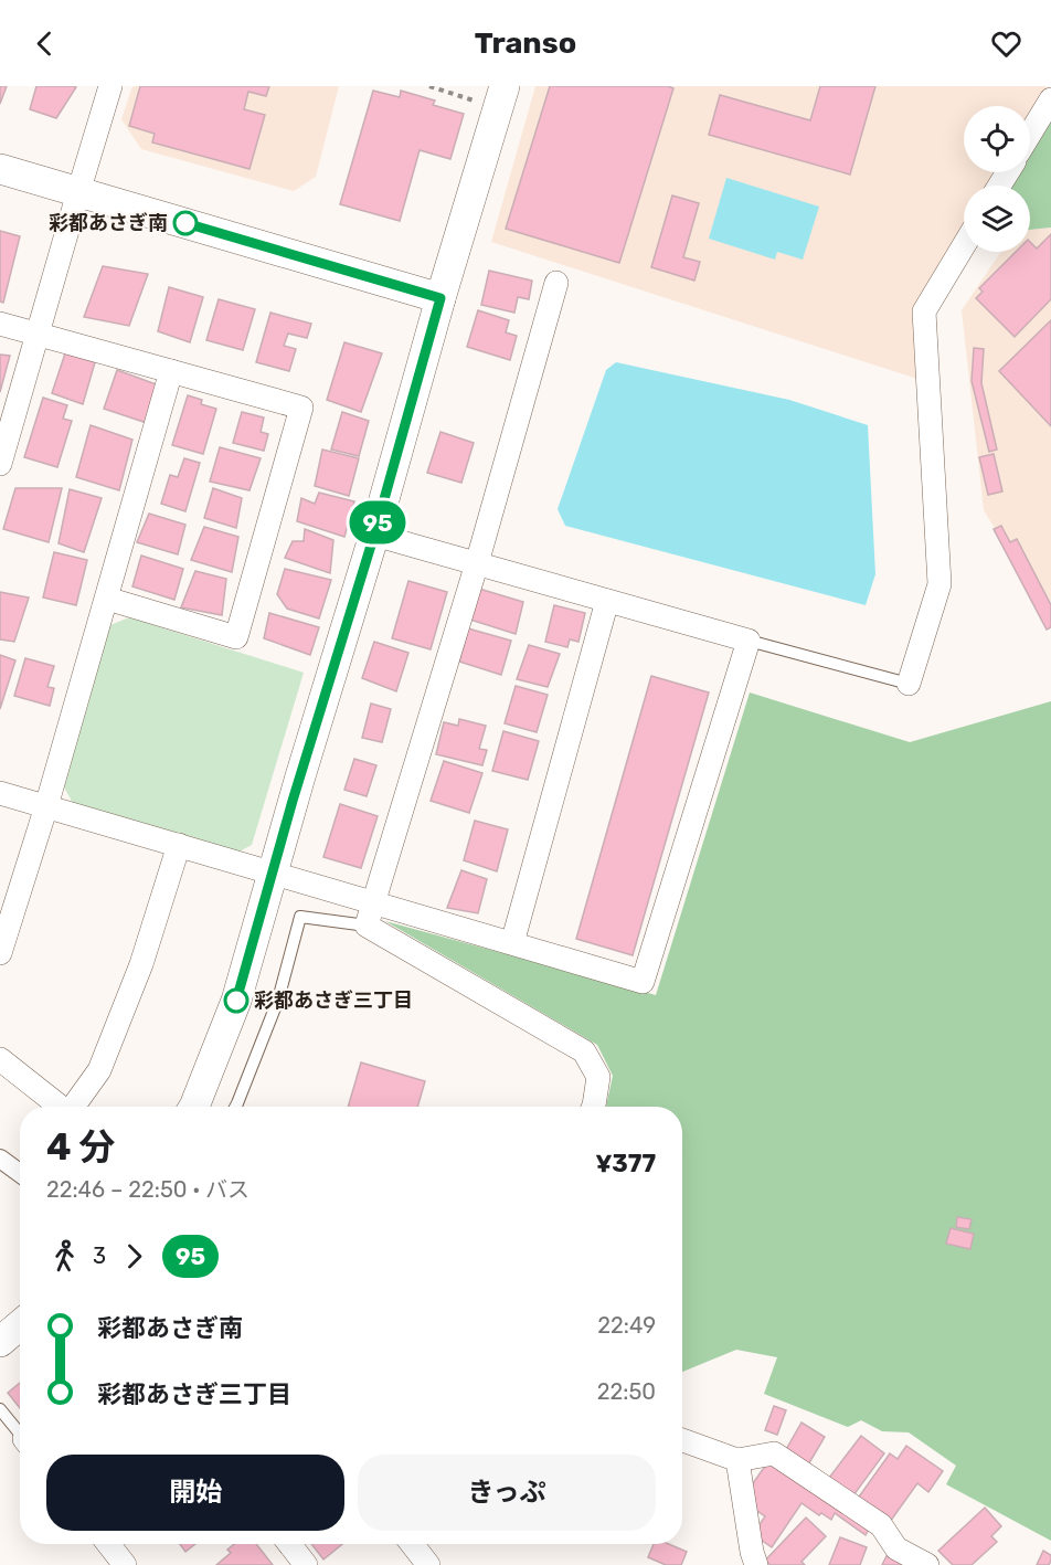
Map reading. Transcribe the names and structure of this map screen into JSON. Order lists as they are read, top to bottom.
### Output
{
  "places": ["彩都あさぎ南", "彩都あさぎ三丁目"],
  "lines": ["bus line 95"],
  "page": {
    "header": "Transo",
    "on_map": "95",
    "heading": ["4 分", "22:46 – 22:50 · バス", "¥377"],
    "legs": ["3", "95"],
    "list": [
      {
        "name": "彩都あさぎ南",
        "value": "22:49"
      },
      {
        "name": "彩都あさぎ三丁目",
        "value": "22:50"
      }
    ],
    "buttons": ["開始", "きっぷ"]
  }
}
